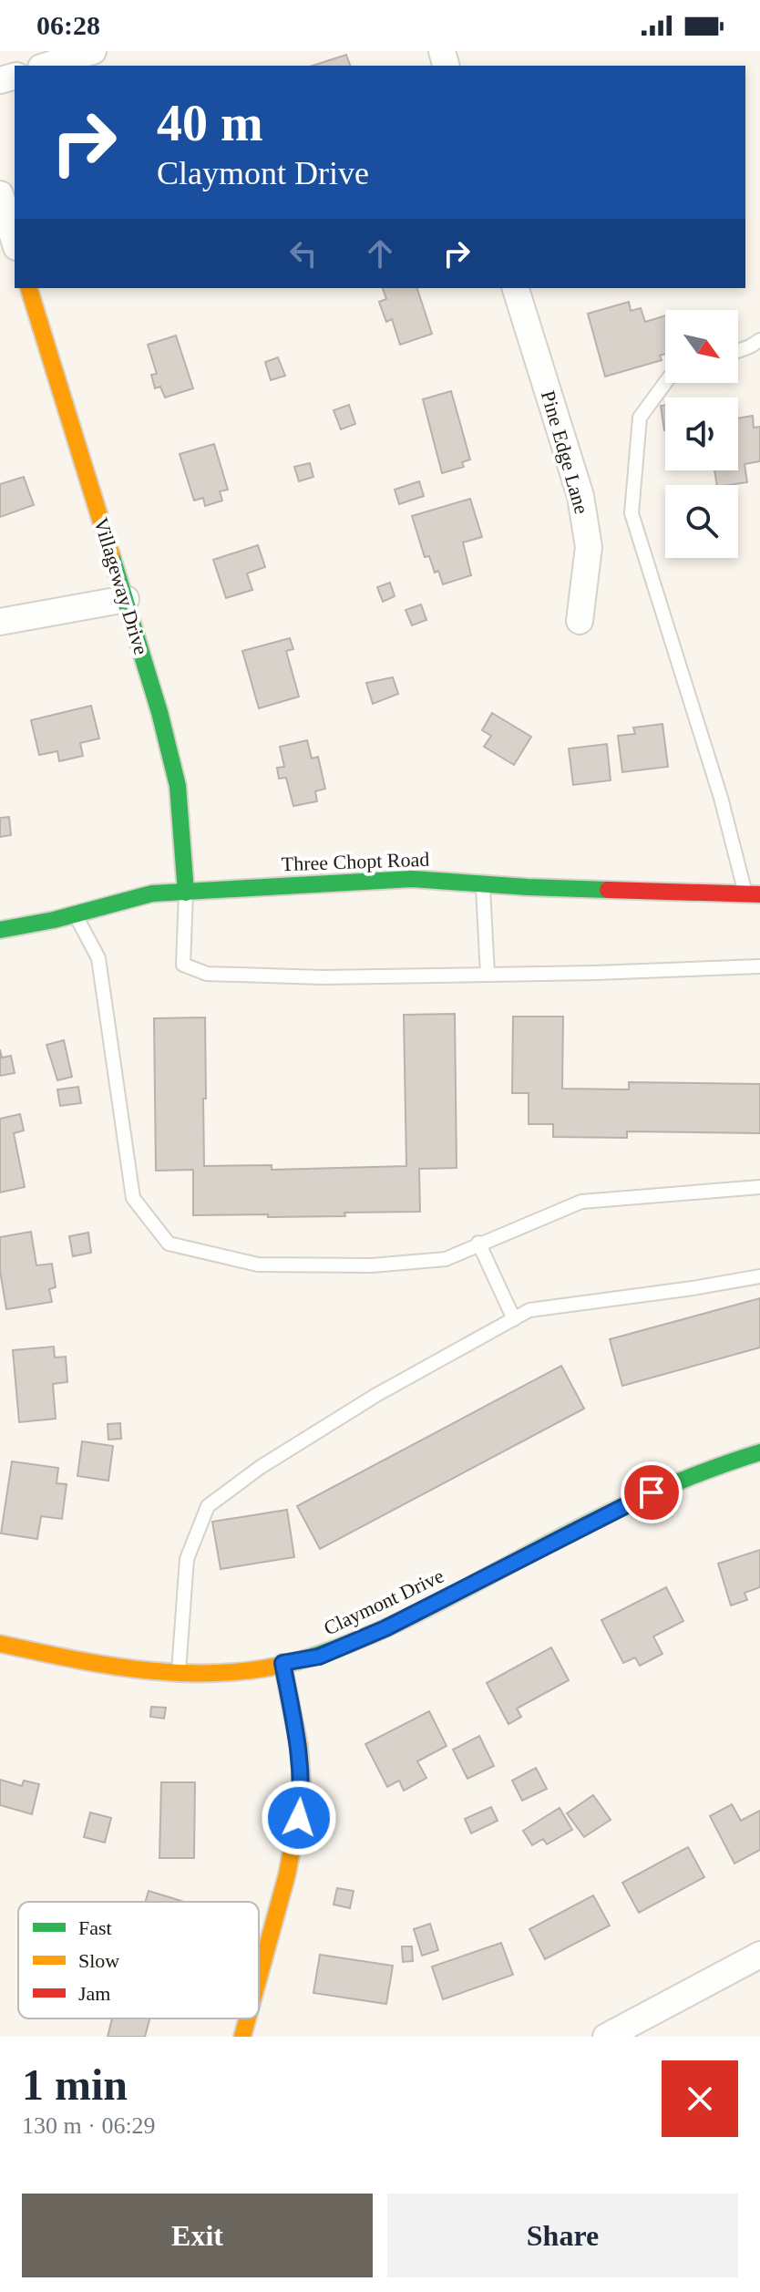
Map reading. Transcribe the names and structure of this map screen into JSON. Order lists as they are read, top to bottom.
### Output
{
  "streets": {
    "street": [
      "Pine Edge Lane",
      "Villageway Drive",
      "Three Chopt Road",
      "Claymont Drive"
    ]
  },
  "crossings": [
    ["Villageway Drive", "Three Chopt Road"]
  ],
  "legend": ["Fast", "Slow", "Jam"],
  "north": "bottom right",
  "page": {
    "status": "06:28",
    "turn": ["40 m", "Claymont Drive"],
    "heading": ["1 min", "130 m · 06:29"],
    "buttons": ["Exit", "Share"]
  }
}
